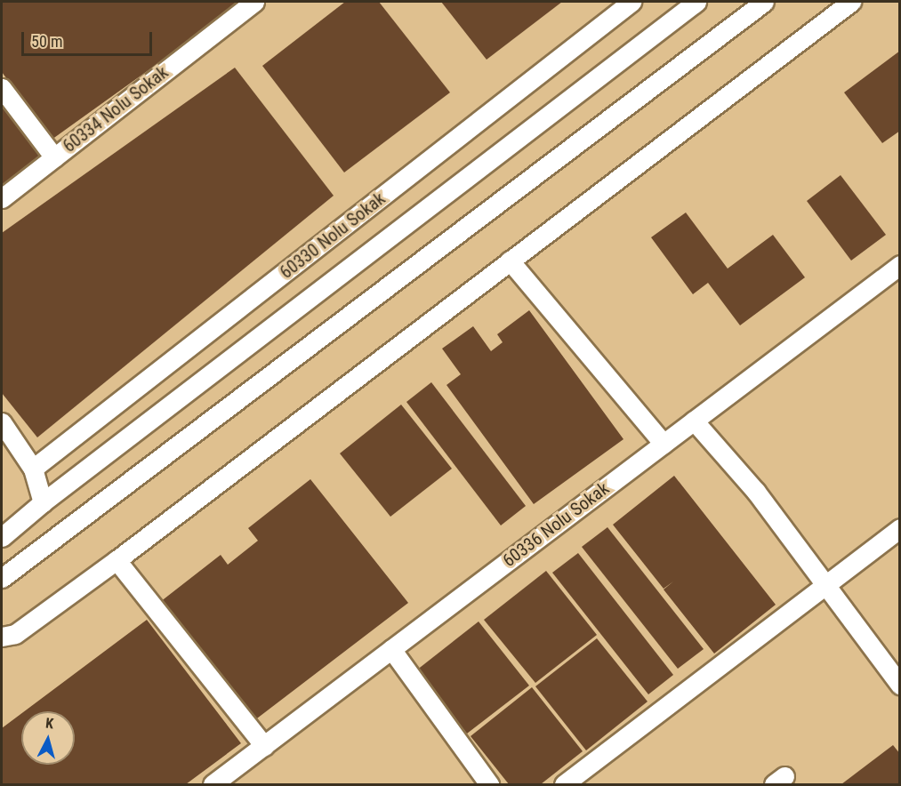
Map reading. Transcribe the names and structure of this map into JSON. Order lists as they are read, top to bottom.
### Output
{
  "streets": {
    "street": ["60334 Nolu Sokak", "60330 Nolu Sokak", "60336 Nolu Sokak"]
  },
  "scale_bar": "50 m",
  "north": "top"
}
